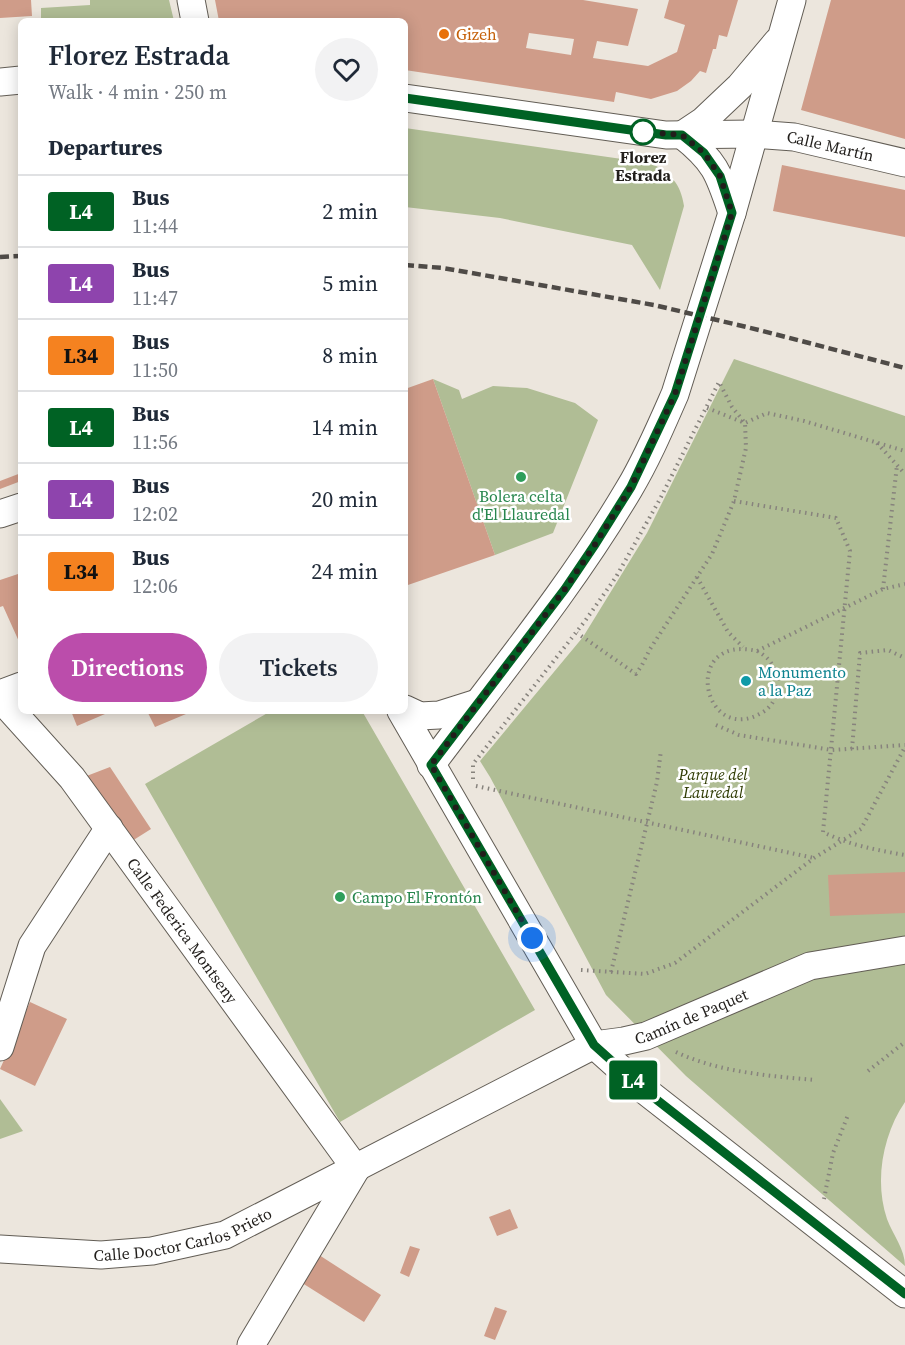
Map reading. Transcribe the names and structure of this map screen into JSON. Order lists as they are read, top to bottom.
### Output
{
  "streets": {
    "street": [
      "Calle Martín",
      "Calle Federica Montseny",
      "Camín de Paquet",
      "Calle Doctor Carlos Prieto"
    ]
  },
  "crossings": [
    ["Calle Federica Montseny", "Camín de Paquet"],
    ["Calle Federica Montseny", "Calle Doctor Carlos Prieto"],
    ["Camín de Paquet", "Calle Doctor Carlos Prieto"]
  ],
  "parks": ["Parque del Lauredal"],
  "places": [
    "Gizeh",
    "Florez Estrada",
    "Bolera celta d'El Llauredal",
    "Monumento a la Paz",
    "Campo El Frontón"
  ],
  "lines": ["bus line L4"],
  "page": {
    "on_map": "L4",
    "heading": [
      ["Florez Estrada", "Walk · 4 min · 250 m"],
      "Departures"
    ],
    "list": [
      {
        "mark": "L4",
        "name": "Bus",
        "note": "11:44",
        "value": "2 min"
      },
      {
        "mark": "L4",
        "name": "Bus",
        "note": "11:47",
        "value": "5 min"
      },
      {
        "mark": "L34",
        "name": "Bus",
        "note": "11:50",
        "value": "8 min"
      },
      {
        "mark": "L4",
        "name": "Bus",
        "note": "11:56",
        "value": "14 min"
      },
      {
        "mark": "L4",
        "name": "Bus",
        "note": "12:02",
        "value": "20 min"
      },
      {
        "mark": "L34",
        "name": "Bus",
        "note": "12:06",
        "value": "24 min"
      }
    ],
    "buttons": ["Directions", "Tickets"]
  }
}
